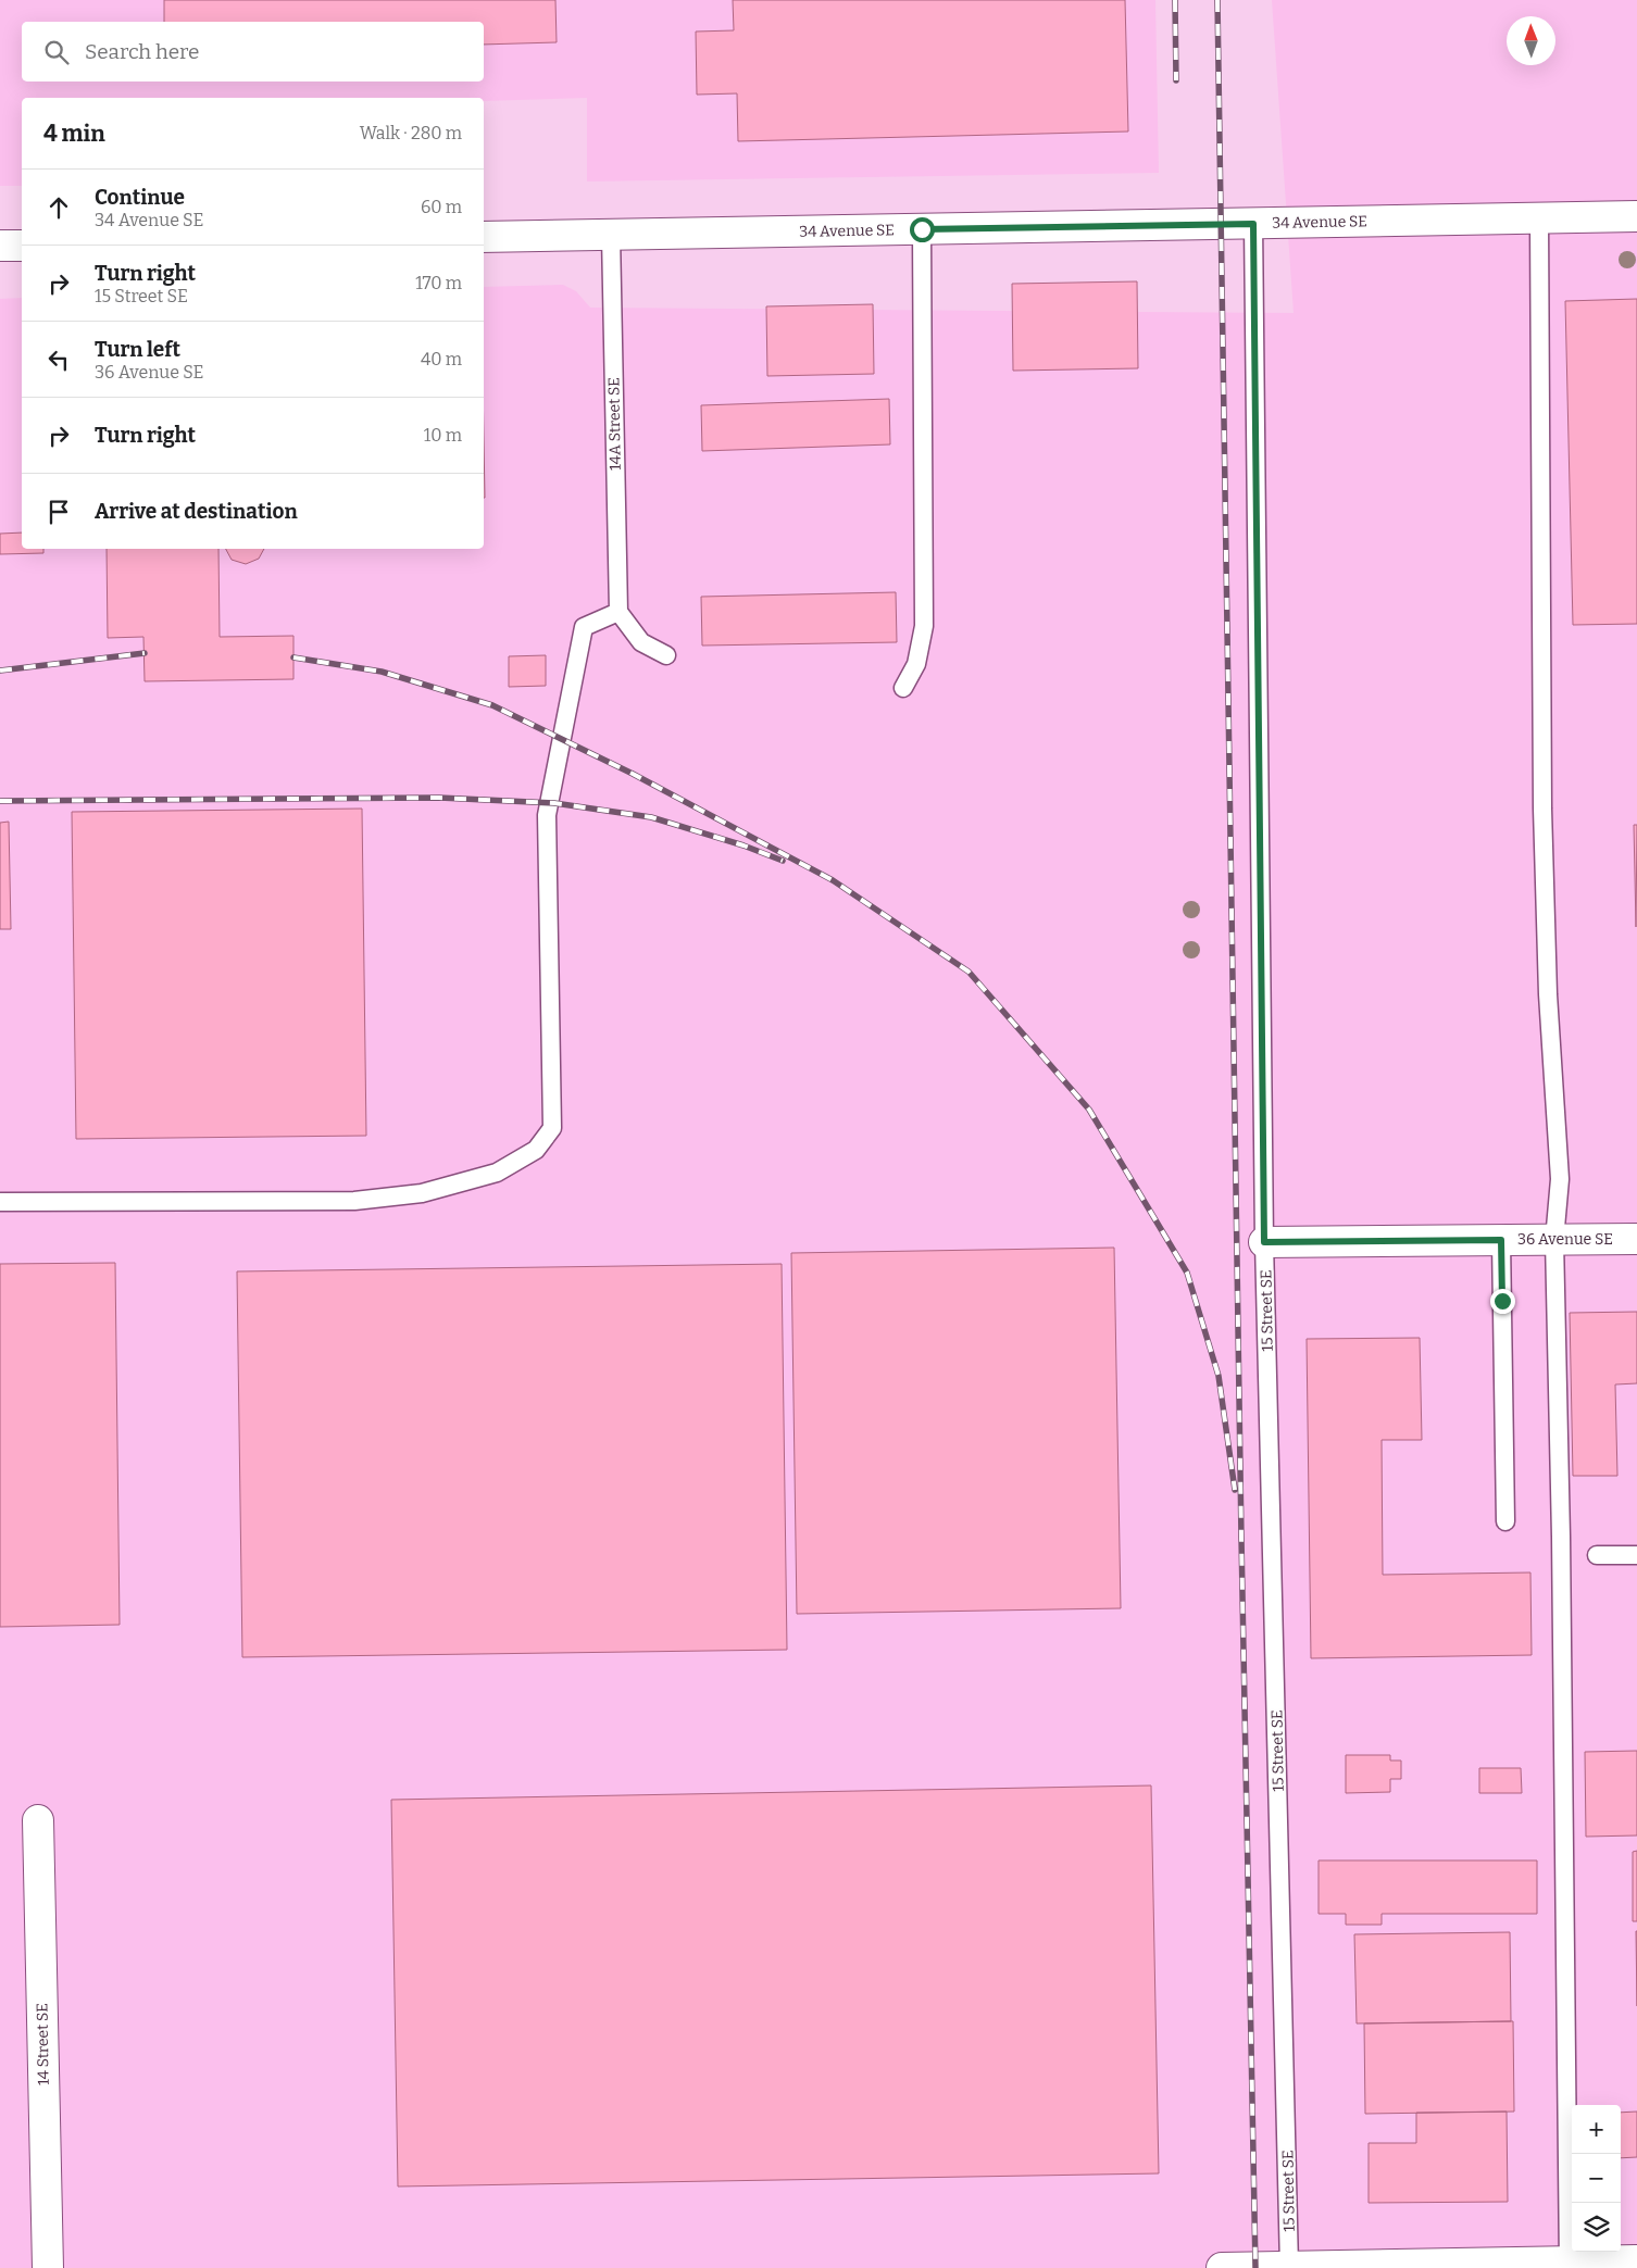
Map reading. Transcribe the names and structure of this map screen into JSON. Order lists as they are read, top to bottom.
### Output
{
  "streets": {
    "street": ["34 Avenue SE", "36 Avenue SE", "14 Street SE"],
    "lane": ["14A Street SE", "15 Street SE"]
  },
  "crossings": [
    ["34 Avenue SE", "14A Street SE"],
    ["34 Avenue SE", "15 Street SE"],
    ["36 Avenue SE", "15 Street SE"]
  ],
  "north": "top",
  "page": {
    "search": "Search here",
    "heading": ["4 min", "Walk · 280 m"],
    "list": [
      ["Continue", "34 Avenue SE", "60 m"],
      ["Turn right", "15 Street SE", "170 m"],
      ["Turn left", "36 Avenue SE", "40 m"],
      ["Turn right", "10 m"],
      "Arrive at destination"
    ],
    "map_buttons": ["+", "−"]
  }
}
